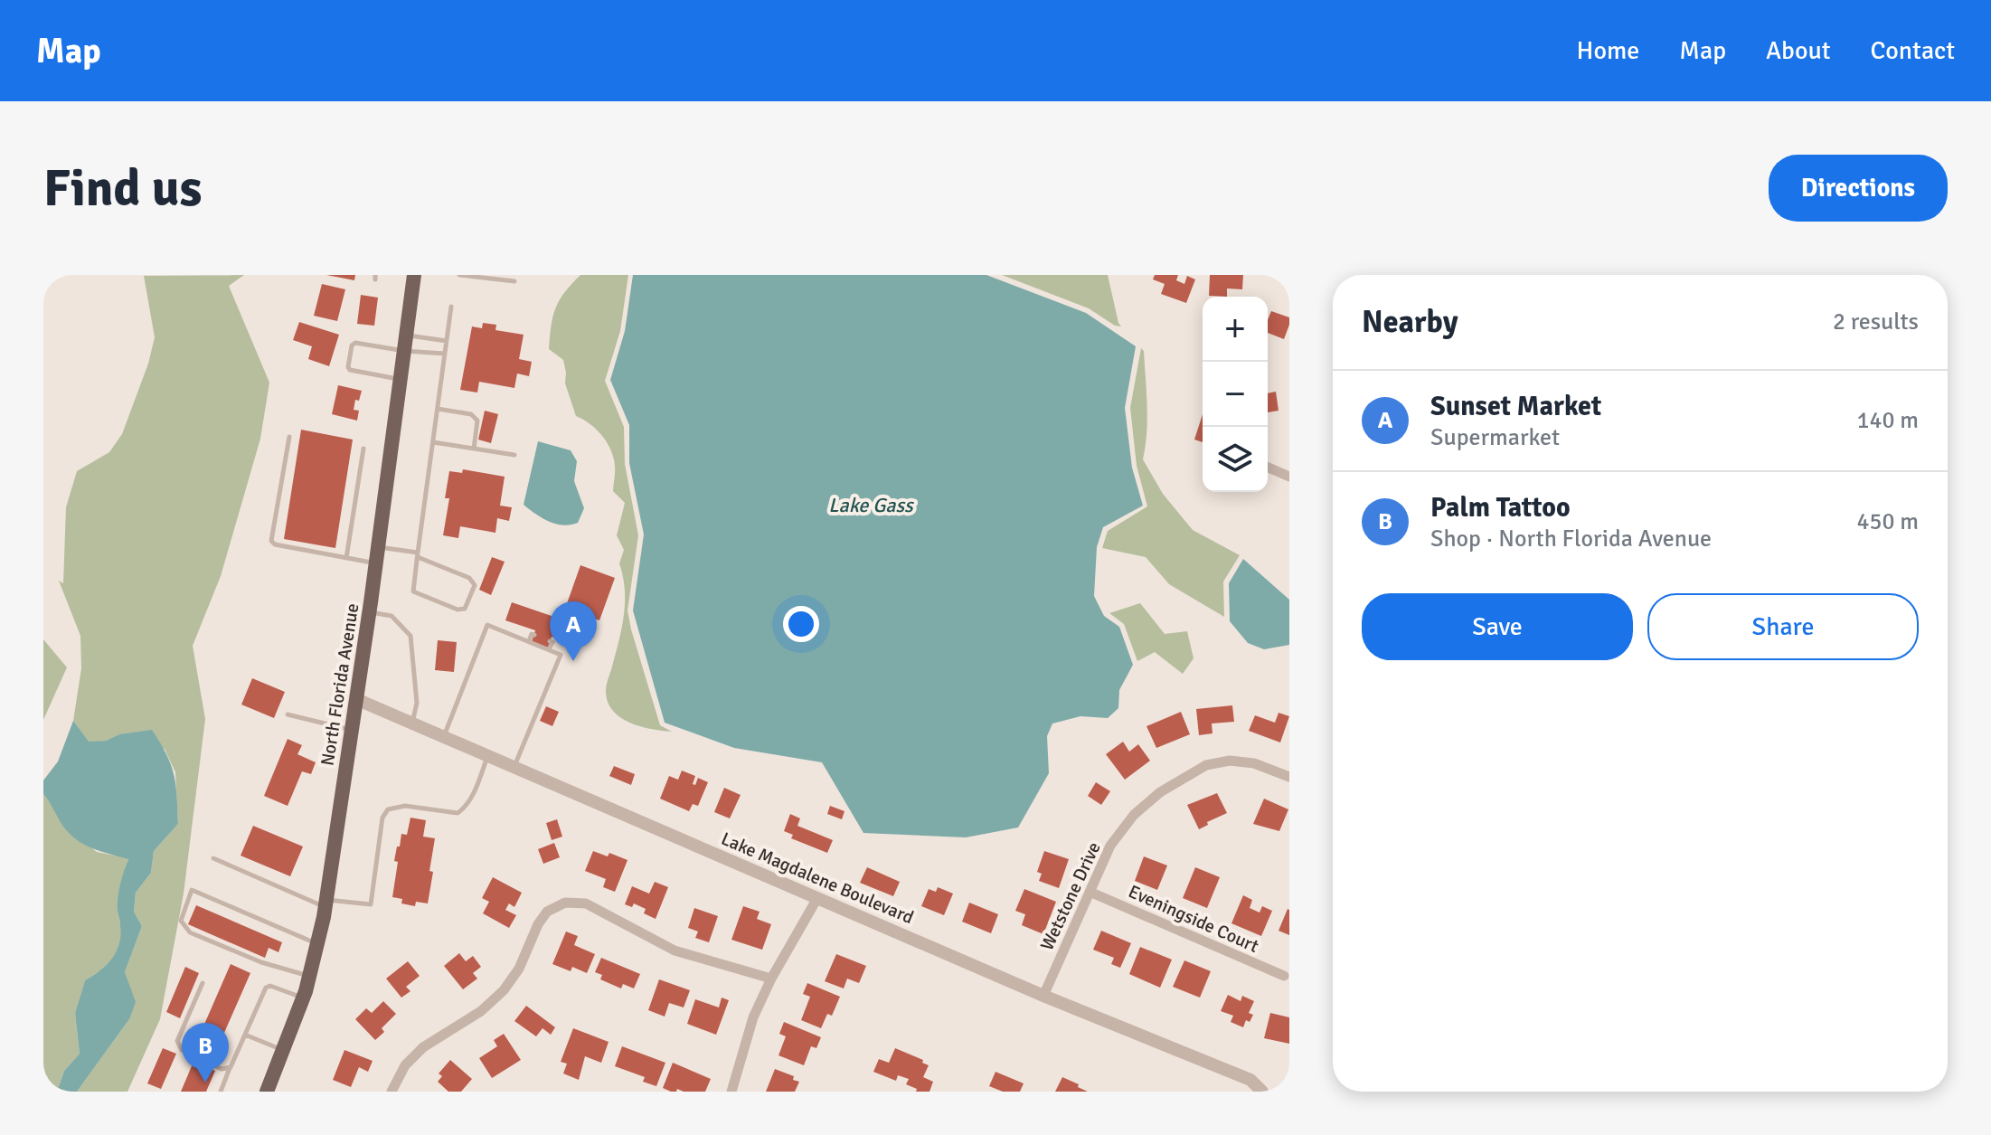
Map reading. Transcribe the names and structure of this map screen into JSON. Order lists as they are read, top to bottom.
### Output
{
  "streets": {
    "main road": ["North Florida Avenue"],
    "street": ["Lake Magdalene Boulevard", "Wetstone Drive", "Eveningside Court"]
  },
  "crossings": [
    ["North Florida Avenue", "Lake Magdalene Boulevard"],
    ["Lake Magdalene Boulevard", "Wetstone Drive"],
    ["Wetstone Drive", "Eveningside Court"]
  ],
  "water": ["Lake Gass"],
  "page": {
    "header": "Map",
    "nav": [
      "Home",
      "Map",
      "About",
      "Contact"
    ],
    "buttons": [
      "Directions",
      ["Save", "Share"]
    ],
    "title": "Find us",
    "heading": ["Nearby", "2 results"],
    "map_buttons": ["+", "−"],
    "list": [
      {
        "mark": "A",
        "name": "Sunset Market",
        "note": "Supermarket",
        "value": "140 m"
      },
      {
        "mark": "B",
        "name": "Palm Tattoo",
        "note": "Shop · North Florida Avenue",
        "value": "450 m"
      }
    ],
    "pins": ["A", "B"]
  }
}
